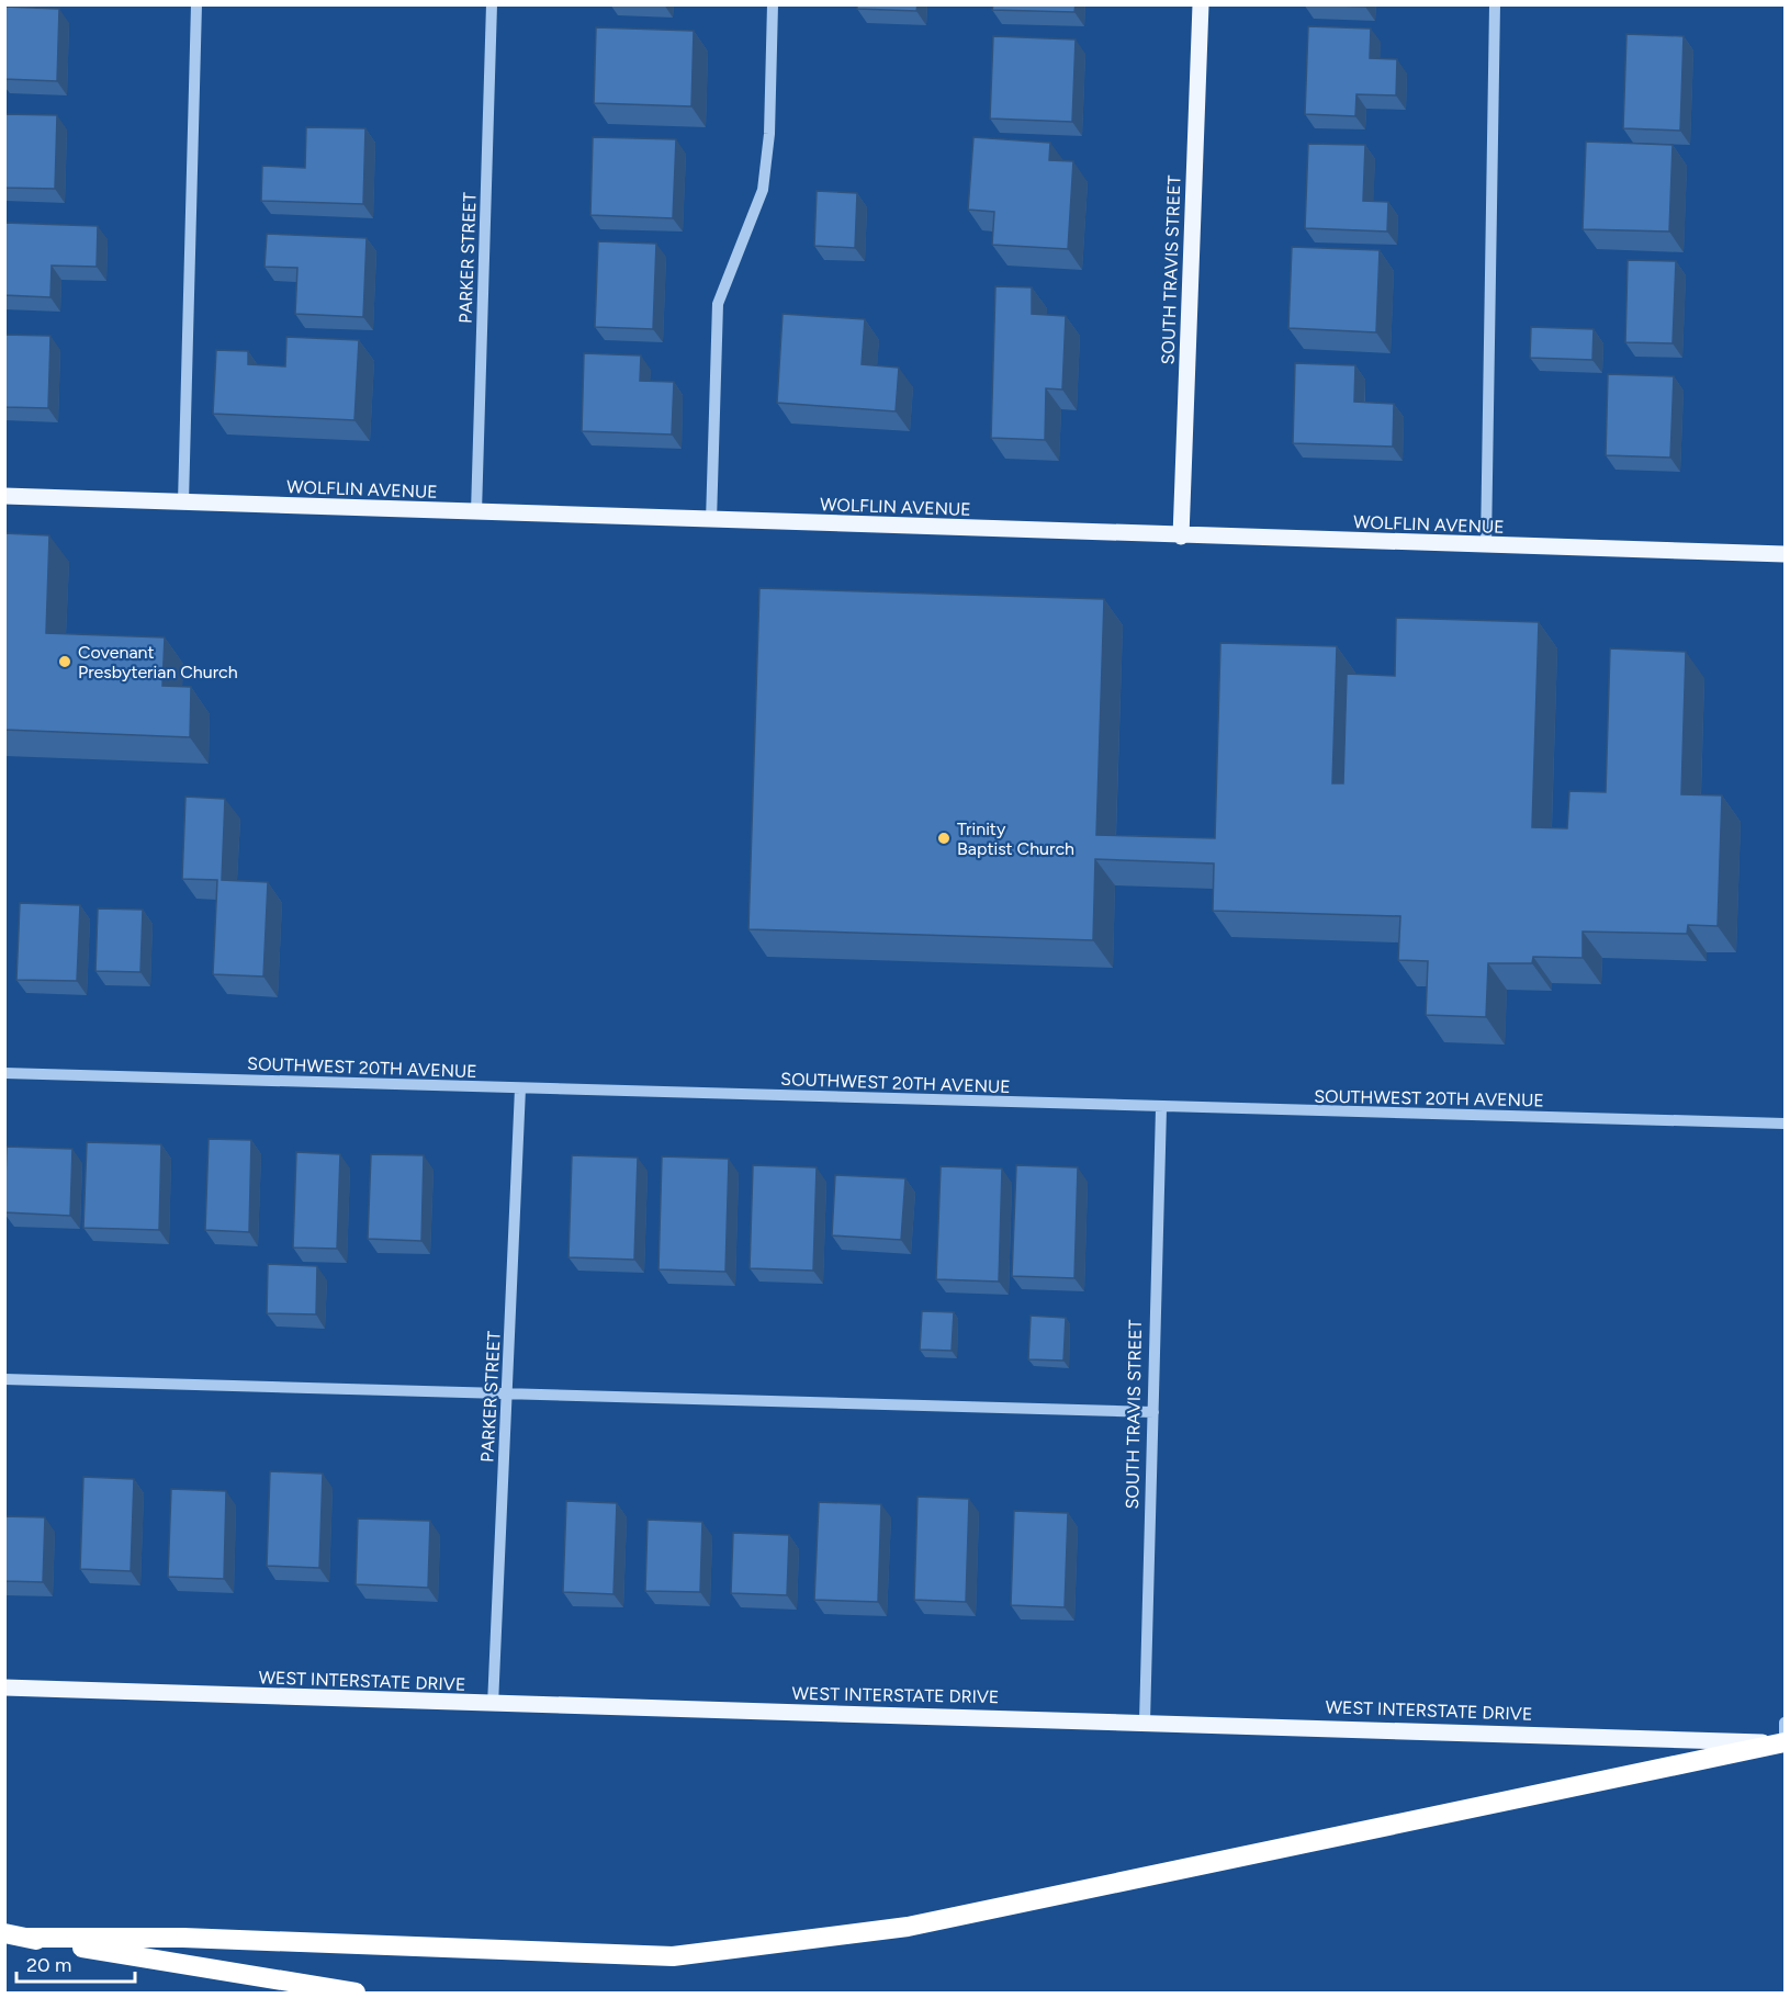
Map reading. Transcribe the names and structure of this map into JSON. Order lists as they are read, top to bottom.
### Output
{
  "streets": {
    "main road": ["SOUTH TRAVIS STREET", "WOLFLIN AVENUE", "WEST INTERSTATE DRIVE"],
    "street": ["PARKER STREET", "SOUTHWEST 20TH AVENUE"]
  },
  "crossings": [
    ["PARKER STREET", "WOLFLIN AVENUE"],
    ["PARKER STREET", "SOUTHWEST 20TH AVENUE"],
    ["PARKER STREET", "WEST INTERSTATE DRIVE"],
    ["SOUTH TRAVIS STREET", "WOLFLIN AVENUE"],
    ["SOUTH TRAVIS STREET", "SOUTHWEST 20TH AVENUE"],
    ["SOUTH TRAVIS STREET", "WEST INTERSTATE DRIVE"]
  ],
  "places": ["Covenant Presbyterian Church", "Trinity Baptist Church"],
  "scale_bar": "20 m"
}
